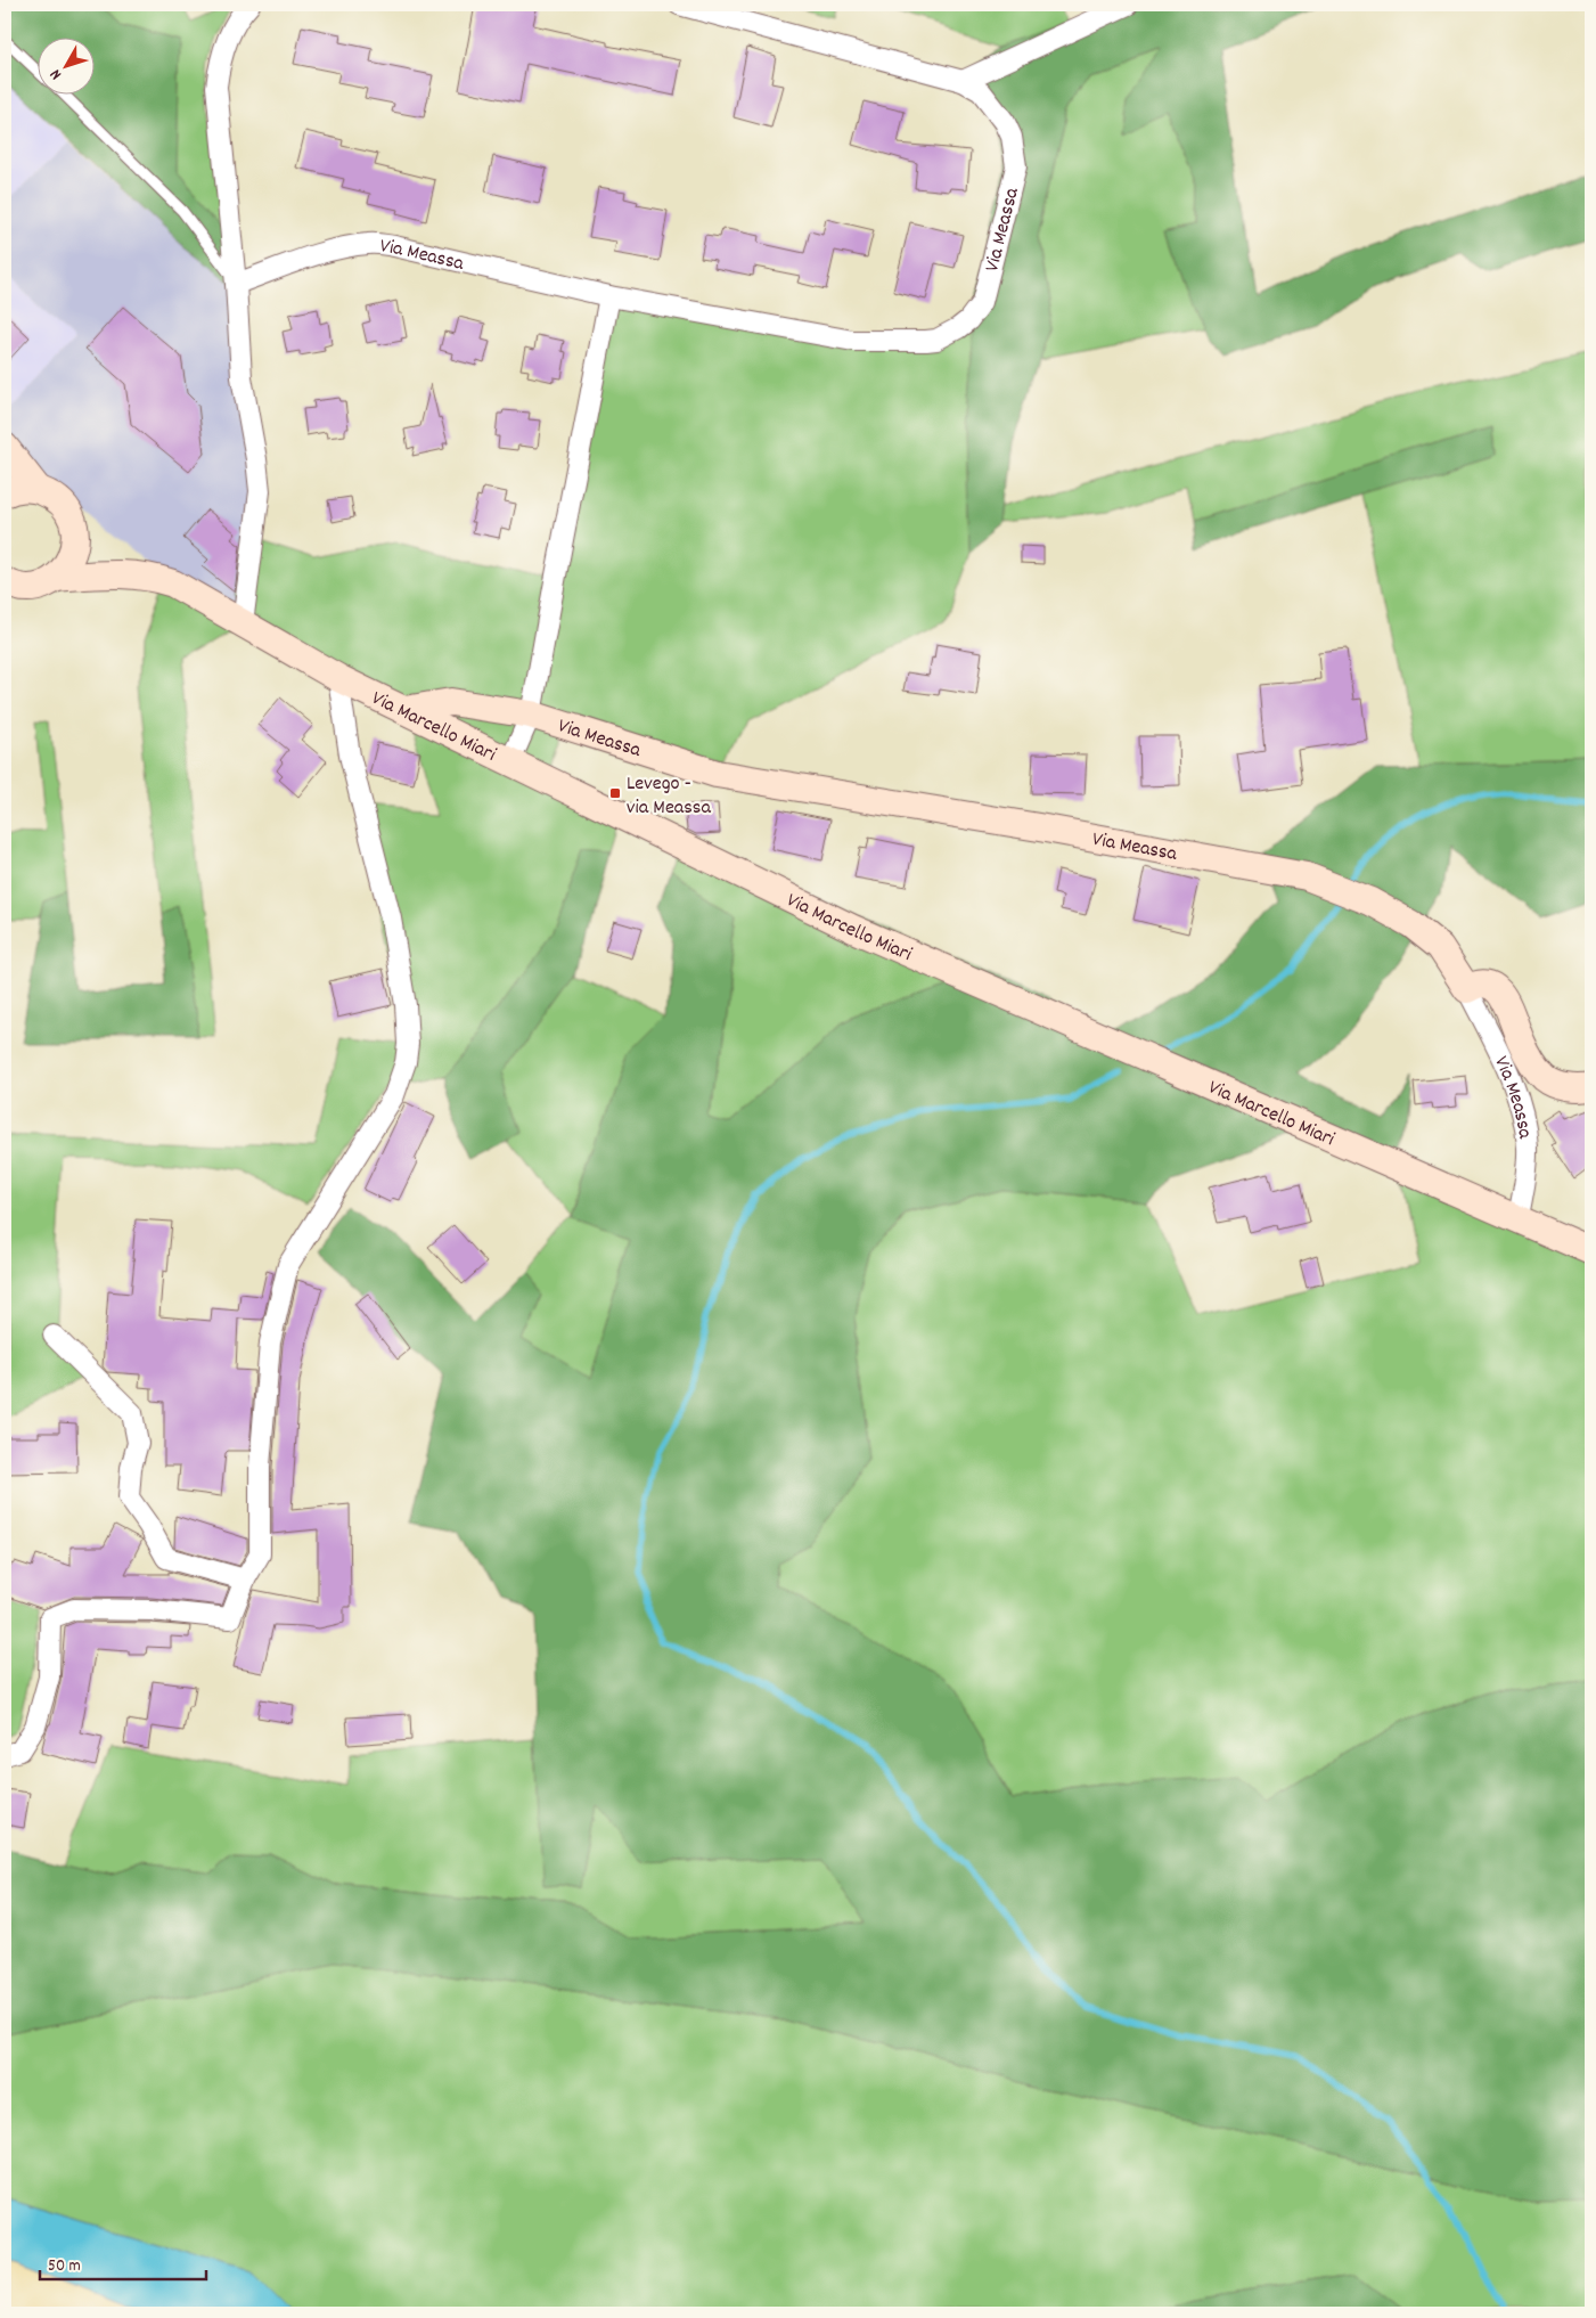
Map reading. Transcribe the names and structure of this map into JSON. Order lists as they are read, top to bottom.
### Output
{
  "streets": {
    "main road": ["Via Meassa", "Via Marcello Miari"]
  },
  "crossings": [
    ["Via Meassa", "Via Marcello Miari"]
  ],
  "places": {
    "transit": ["Levego - via Meassa"]
  },
  "scale_bar": "50 m",
  "north": "bottom left"
}
